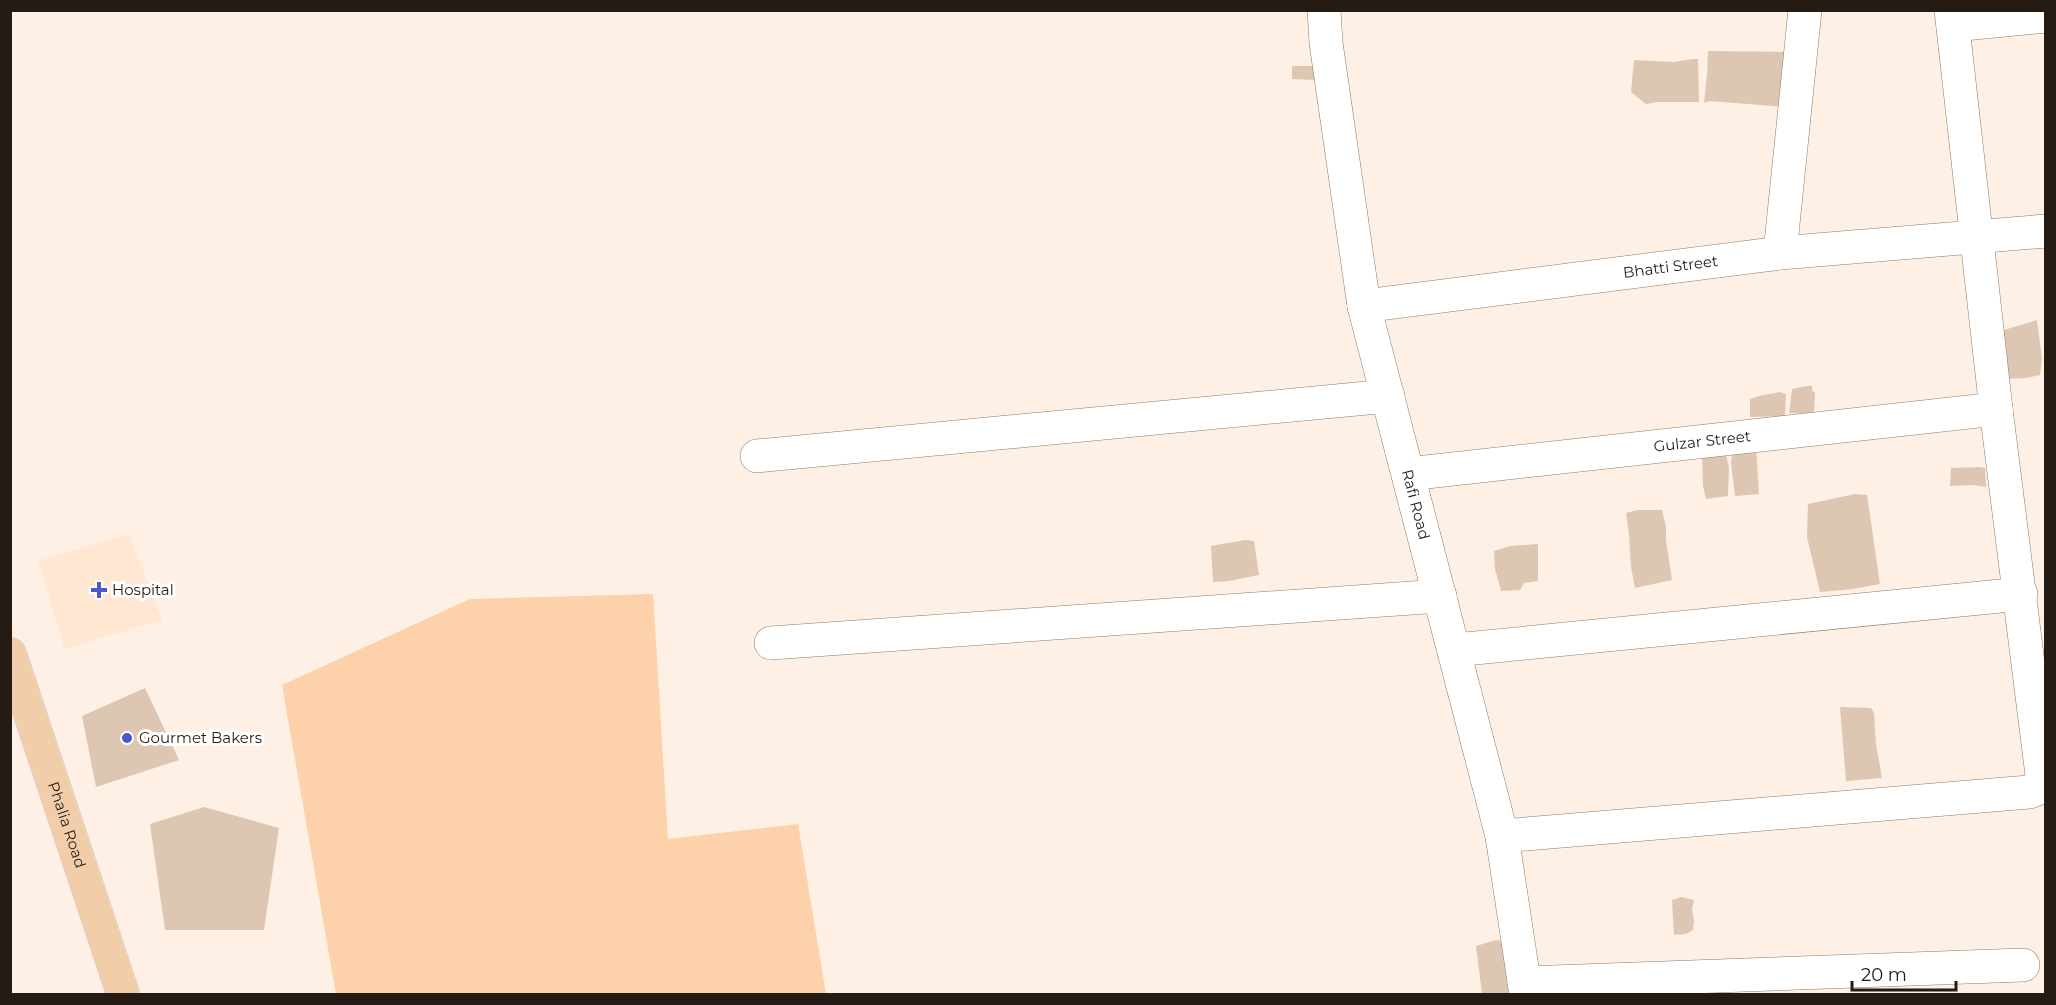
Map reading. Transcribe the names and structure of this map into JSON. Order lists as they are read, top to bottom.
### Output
{
  "streets": {
    "main road": ["Phalia Road"],
    "street": ["Bhatti Street", "Gulzar Street", "Rafi Road"]
  },
  "crossings": [
    ["Bhatti Street", "Rafi Road"],
    ["Gulzar Street", "Rafi Road"]
  ],
  "places": {
    "health": ["Hospital"],
    "other": ["Gourmet Bakers"]
  },
  "scale_bar": "20 m"
}
